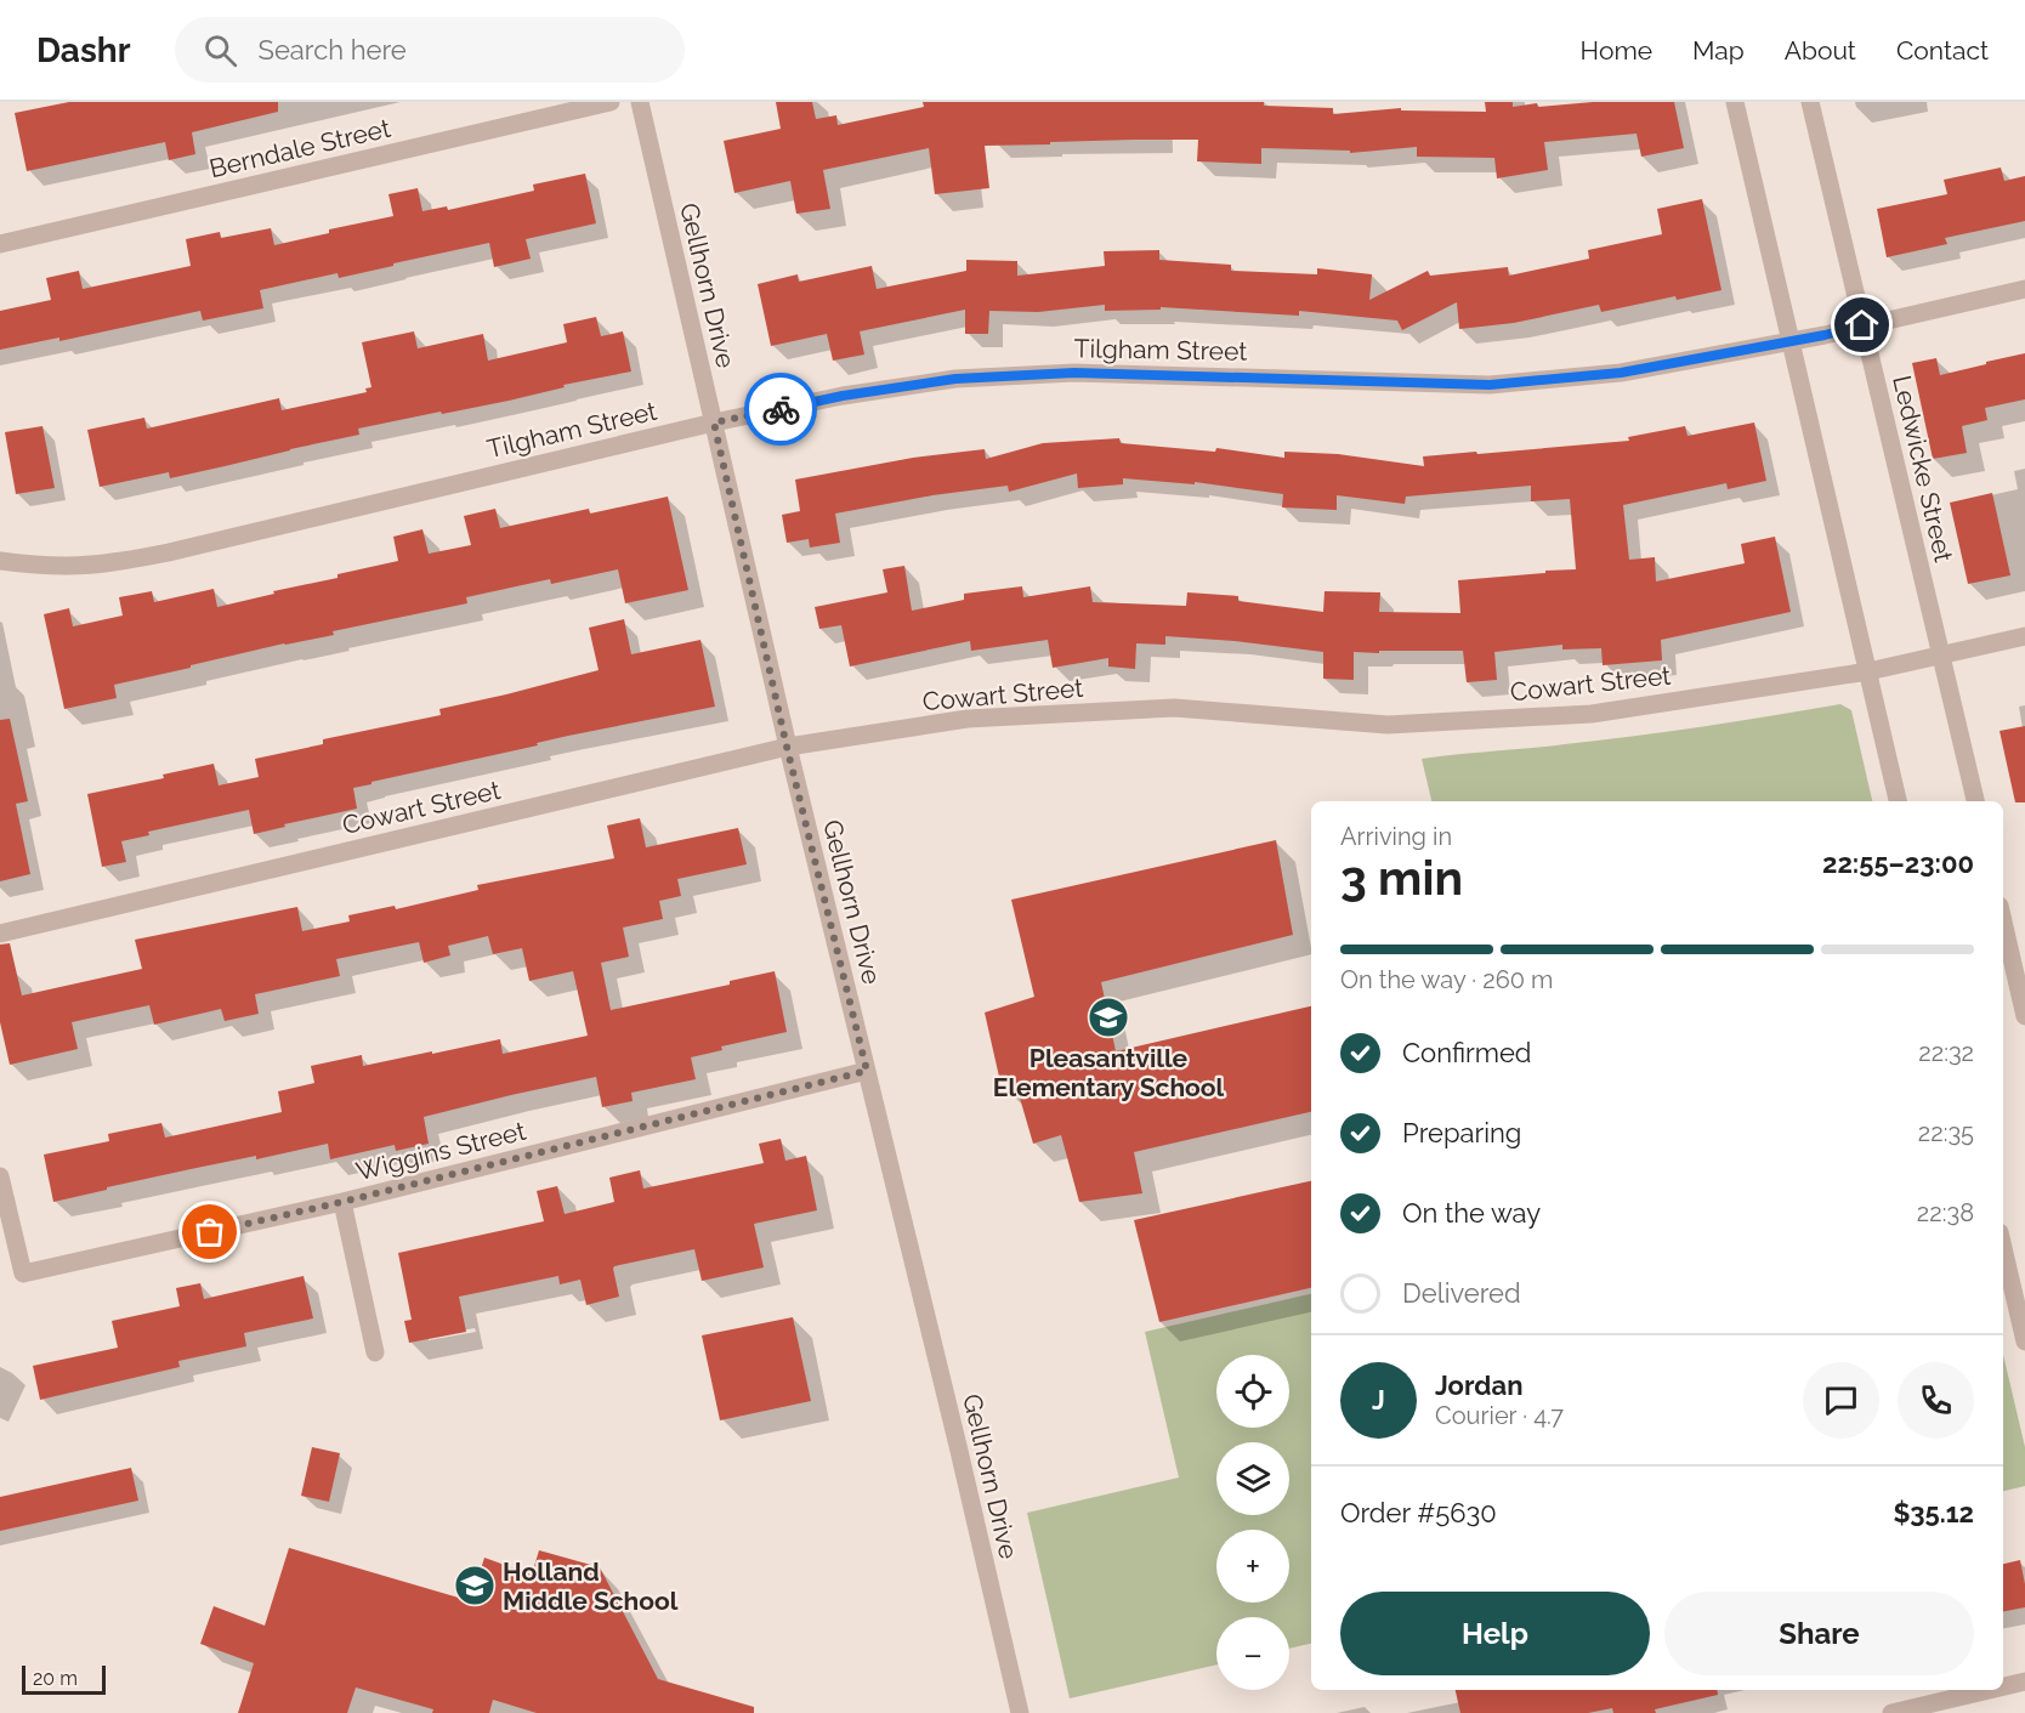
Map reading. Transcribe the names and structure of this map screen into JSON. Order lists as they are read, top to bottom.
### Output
{
  "streets": {
    "street": [
      "Berndale Street",
      "Gellhorn Drive",
      "Tilgham Street",
      "Ledwicke Street",
      "Cowart Street",
      "Wiggins Street"
    ]
  },
  "crossings": [
    ["Gellhorn Drive", "Tilgham Street"],
    ["Gellhorn Drive", "Cowart Street"],
    ["Gellhorn Drive", "Wiggins Street"],
    ["Tilgham Street", "Ledwicke Street"],
    ["Ledwicke Street", "Cowart Street"]
  ],
  "places": {
    "school or university": ["Pleasantville Elementary School", "Holland Middle School"]
  },
  "scale_bar": "20 m",
  "page": {
    "header": "Dashr",
    "search": "Search here",
    "nav": [
      "Home",
      "Map",
      "About",
      "Contact"
    ],
    "heading": ["3 min", "Arriving in", "22:55–23:00"],
    "panel": [
      "Jordan",
      "Courier · 4.7",
      "Order #5630",
      "$35.12"
    ],
    "bar": "On the way · 260 m",
    "list": [
      ["Confirmed", "22:32"],
      ["Preparing", "22:35"],
      ["On the way", "22:38"],
      "Delivered"
    ],
    "map_buttons": ["+", "−"],
    "round": "J",
    "buttons": ["Help", "Share"],
    "scale": "20 m"
  }
}
